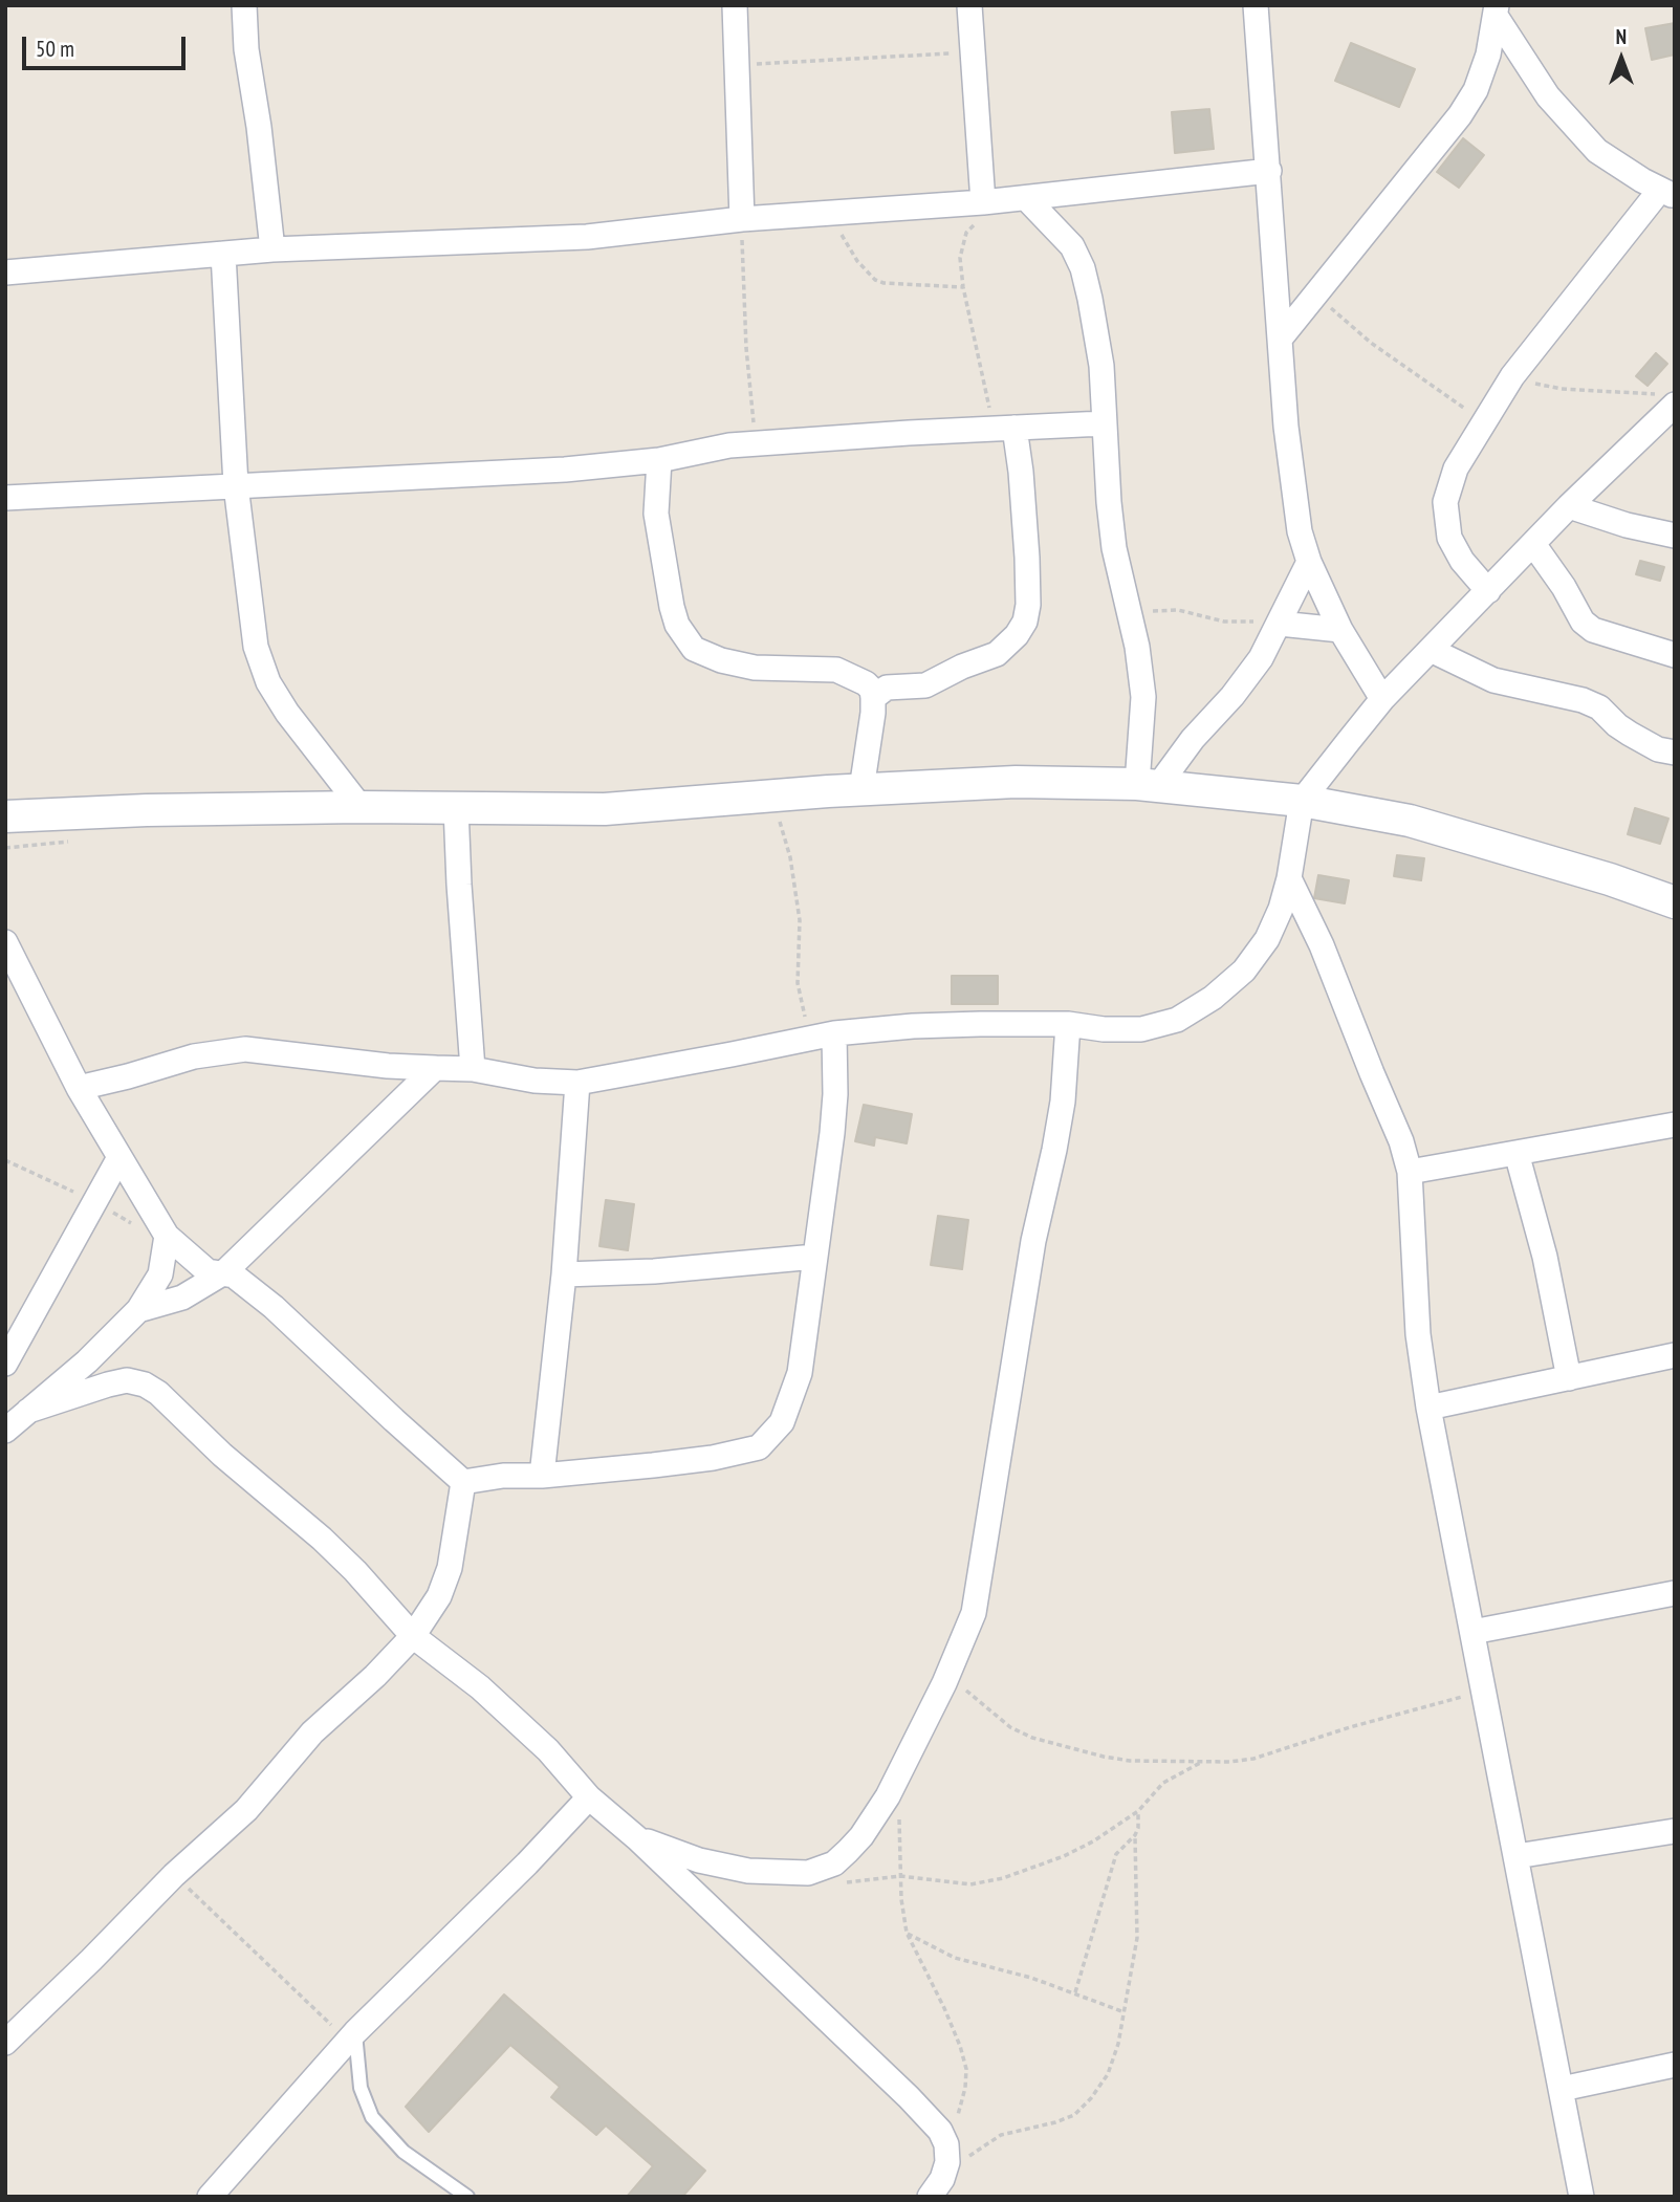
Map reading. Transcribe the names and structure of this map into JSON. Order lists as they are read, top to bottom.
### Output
{
  "scale_bar": "50 m",
  "north": "top"
}
